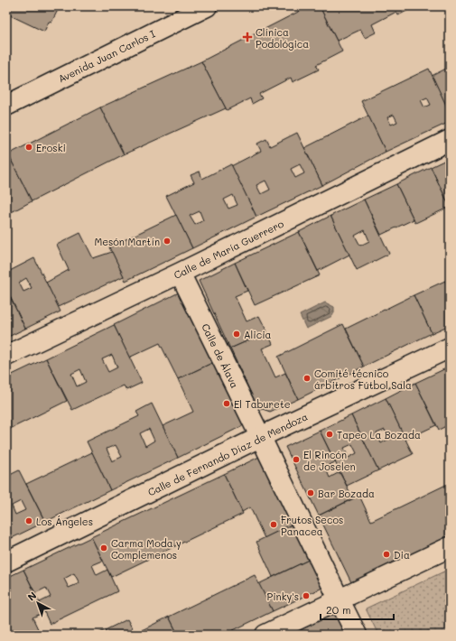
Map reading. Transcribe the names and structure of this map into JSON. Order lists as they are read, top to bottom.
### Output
{
  "streets": {
    "street": [
      "Avenida Juan Carlos I",
      "Calle de María Guerrero",
      "Calle de Álava",
      "Calle de Fernando Díaz de Mendoza"
    ]
  },
  "places": {
    "health": ["Clínica Podológica"],
    "other": [
      "Eroski",
      "Mesón Martín",
      "Alicia",
      "Comité técnico árbitros Fútbol Sala",
      "El Taburete",
      "Tapeo La Bozada",
      "El Rincón de Joselen",
      "Bar Bozada",
      "Los Ángeles",
      "Frutos Secos Panacea",
      "Carma Moda y Complemenos",
      "Dia",
      "Pinky's"
    ]
  },
  "scale_bar": "20 m",
  "north": "top left"
}
